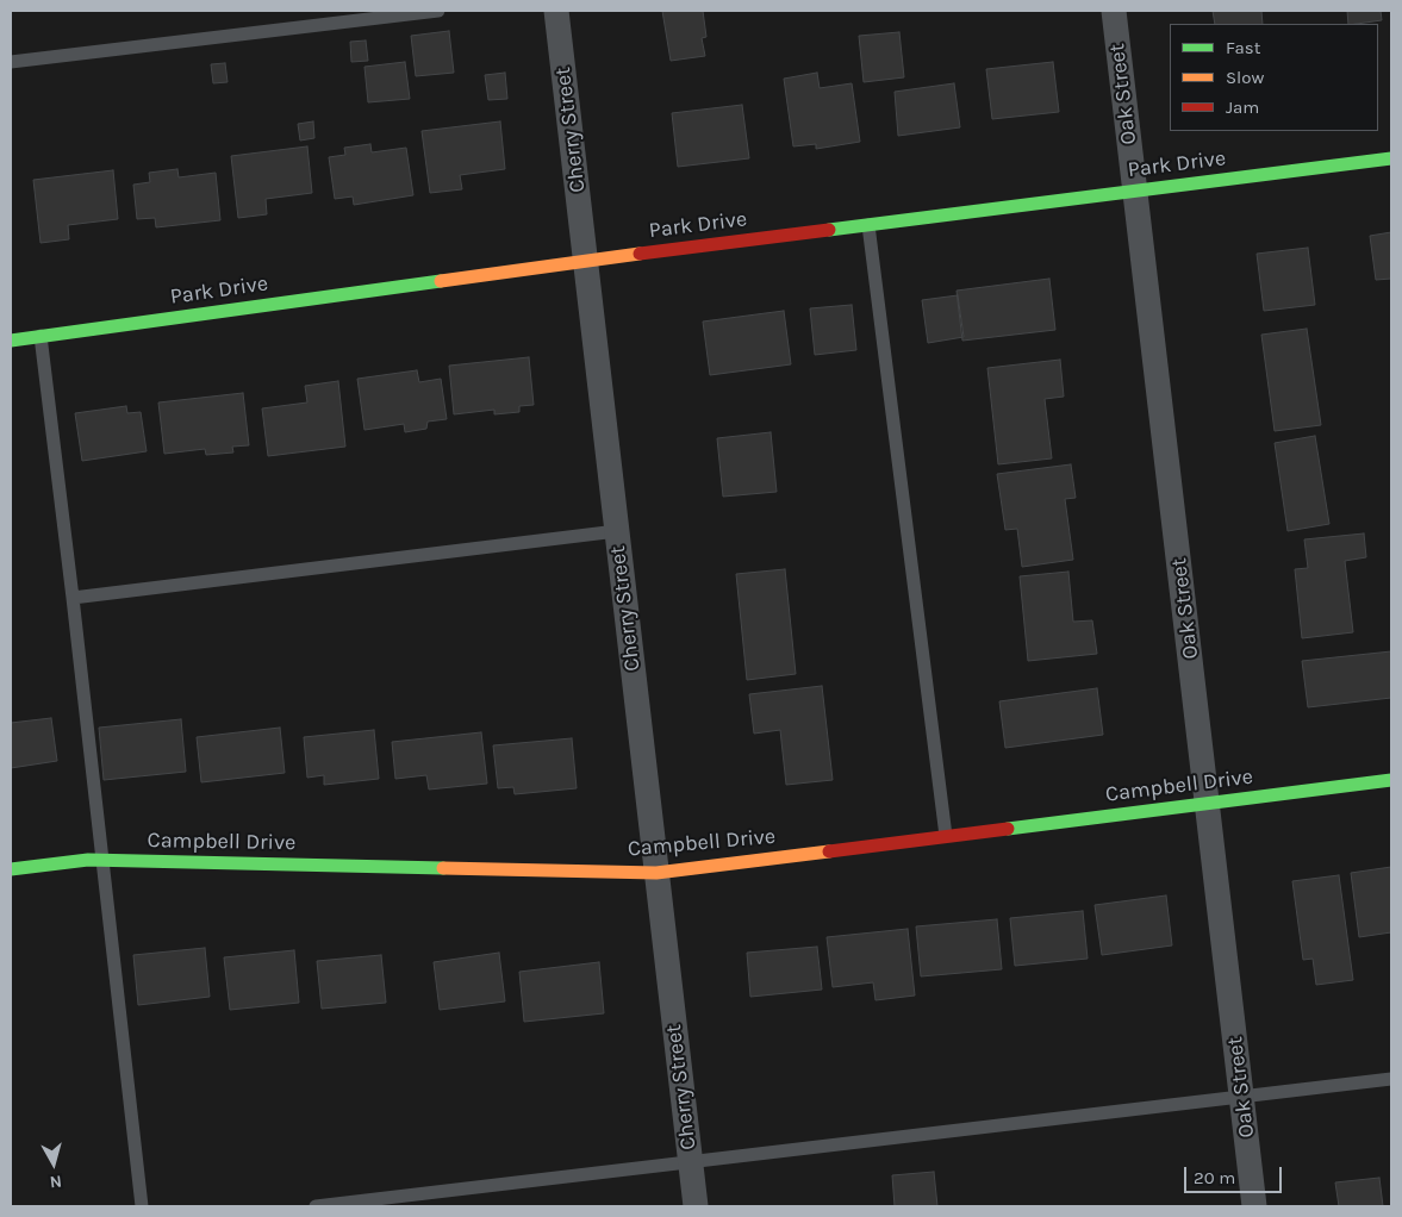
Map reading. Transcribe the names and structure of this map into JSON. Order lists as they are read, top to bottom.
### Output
{
  "streets": {
    "street": [
      "Oak Street",
      "Cherry Street",
      "Park Drive",
      "Campbell Drive"
    ]
  },
  "crossings": [
    ["Oak Street", "Park Drive"],
    ["Oak Street", "Campbell Drive"],
    ["Cherry Street", "Park Drive"],
    ["Cherry Street", "Campbell Drive"]
  ],
  "legend": ["Fast", "Slow", "Jam"],
  "scale_bar": "20 m",
  "north": "bottom"
}
